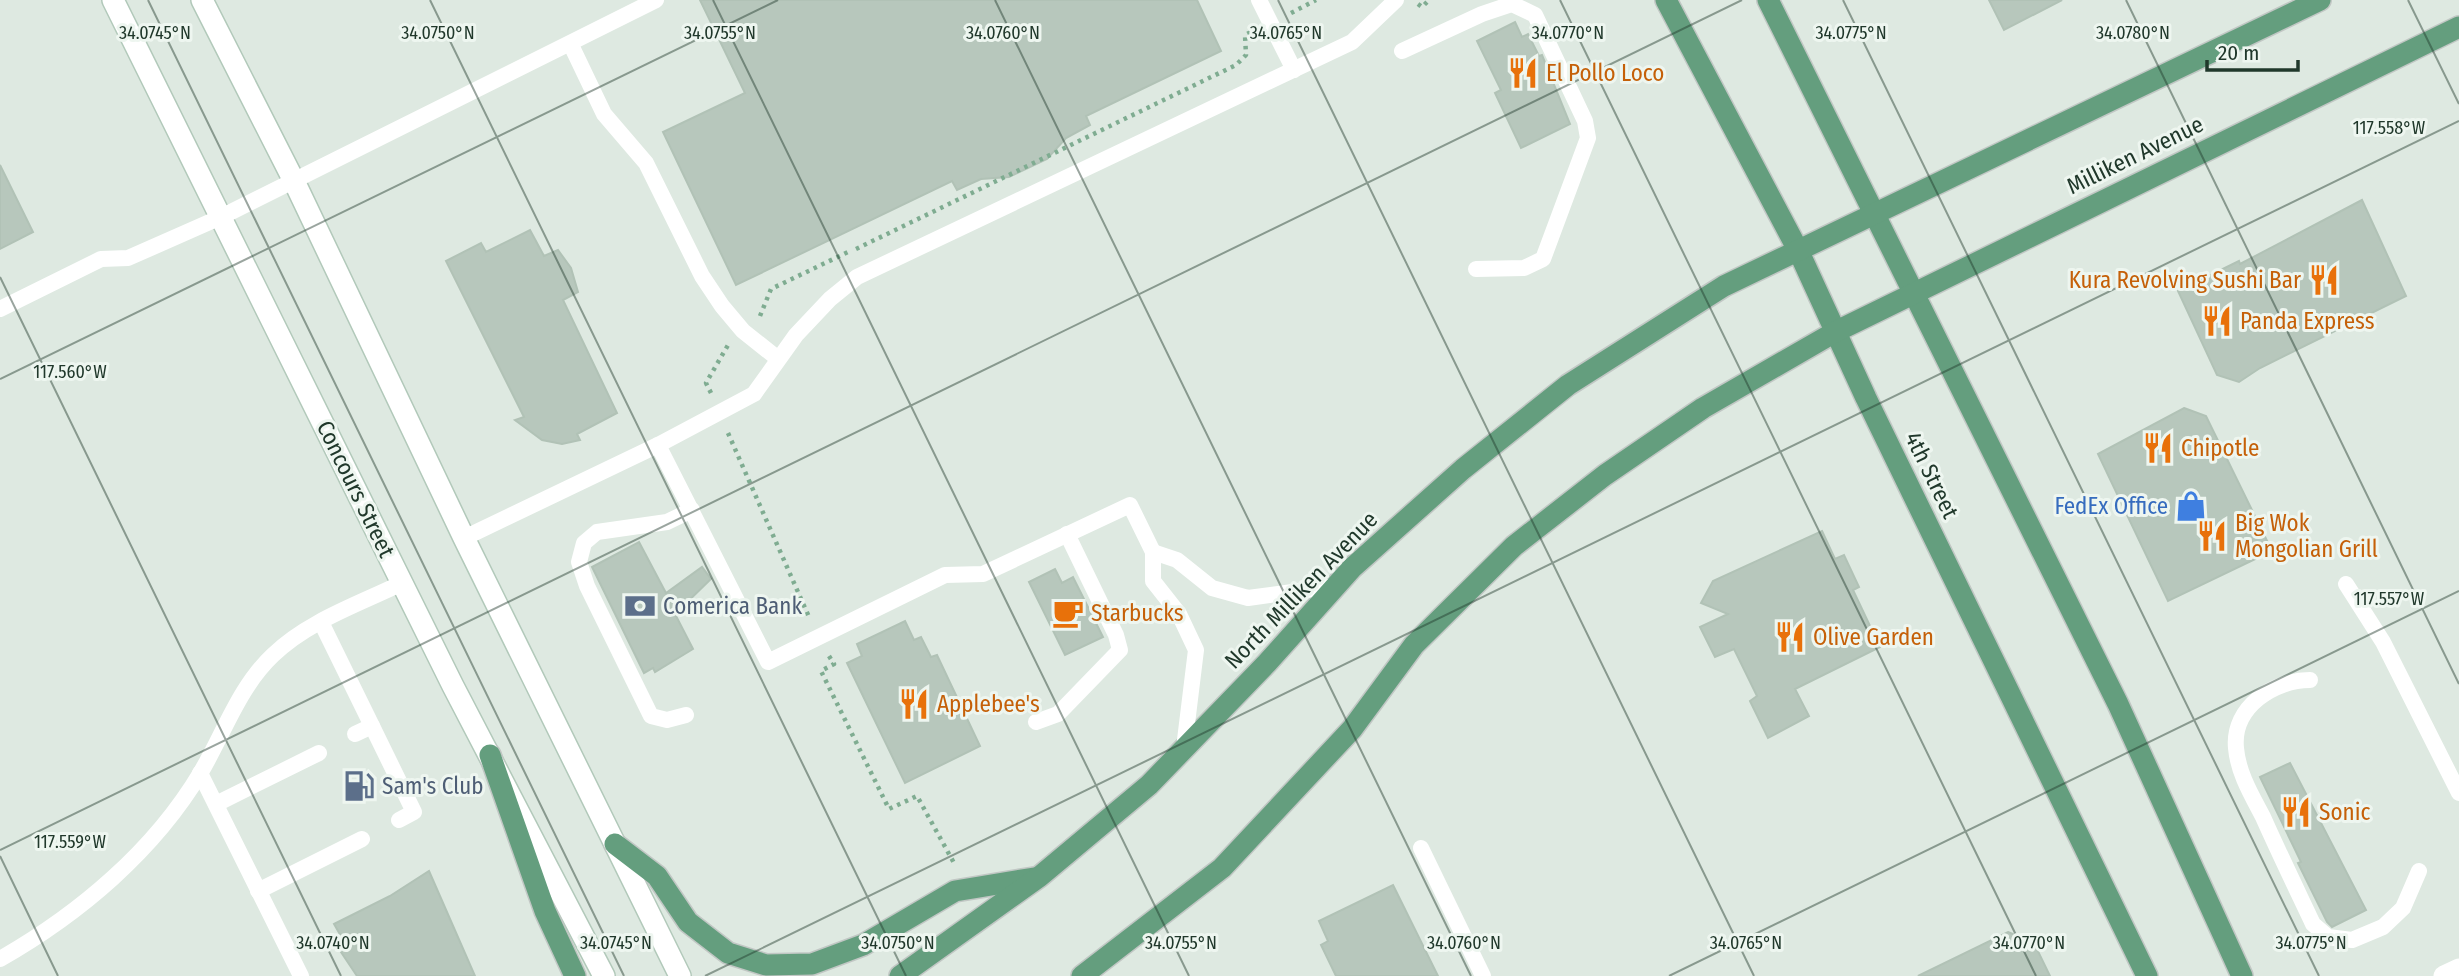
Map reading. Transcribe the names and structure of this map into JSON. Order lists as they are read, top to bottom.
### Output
{
  "streets": {
    "main road": ["Milliken Avenue", "4th Street", "North Milliken Avenue"],
    "street": ["Concours Street"]
  },
  "crossings": [
    ["Milliken Avenue", "4th Street"],
    ["4th Street", "North Milliken Avenue"]
  ],
  "places": {
    "restaurant": [
      "El Pollo Loco",
      "Kura Revolving Sushi Bar",
      "Panda Express",
      "Chipotle",
      "Big Wok Mongolian Grill",
      "Olive Garden",
      "Applebee's",
      "Sonic"
    ],
    "shop": ["FedEx Office"],
    "bank": ["Comerica Bank"],
    "cafe": ["Starbucks"],
    "fuel station": ["Sam's Club"]
  },
  "scale_bar": "20 m",
  "coordinates": [
    "34.0745°N",
    "34.0750°N",
    "34.0755°N",
    "34.0760°N",
    "34.0765°N",
    "34.0770°N",
    "34.0775°N",
    "34.0780°N",
    "117.558°W",
    "117.560°W",
    "117.557°W",
    "117.559°W",
    "34.0740°N"
  ]
}
